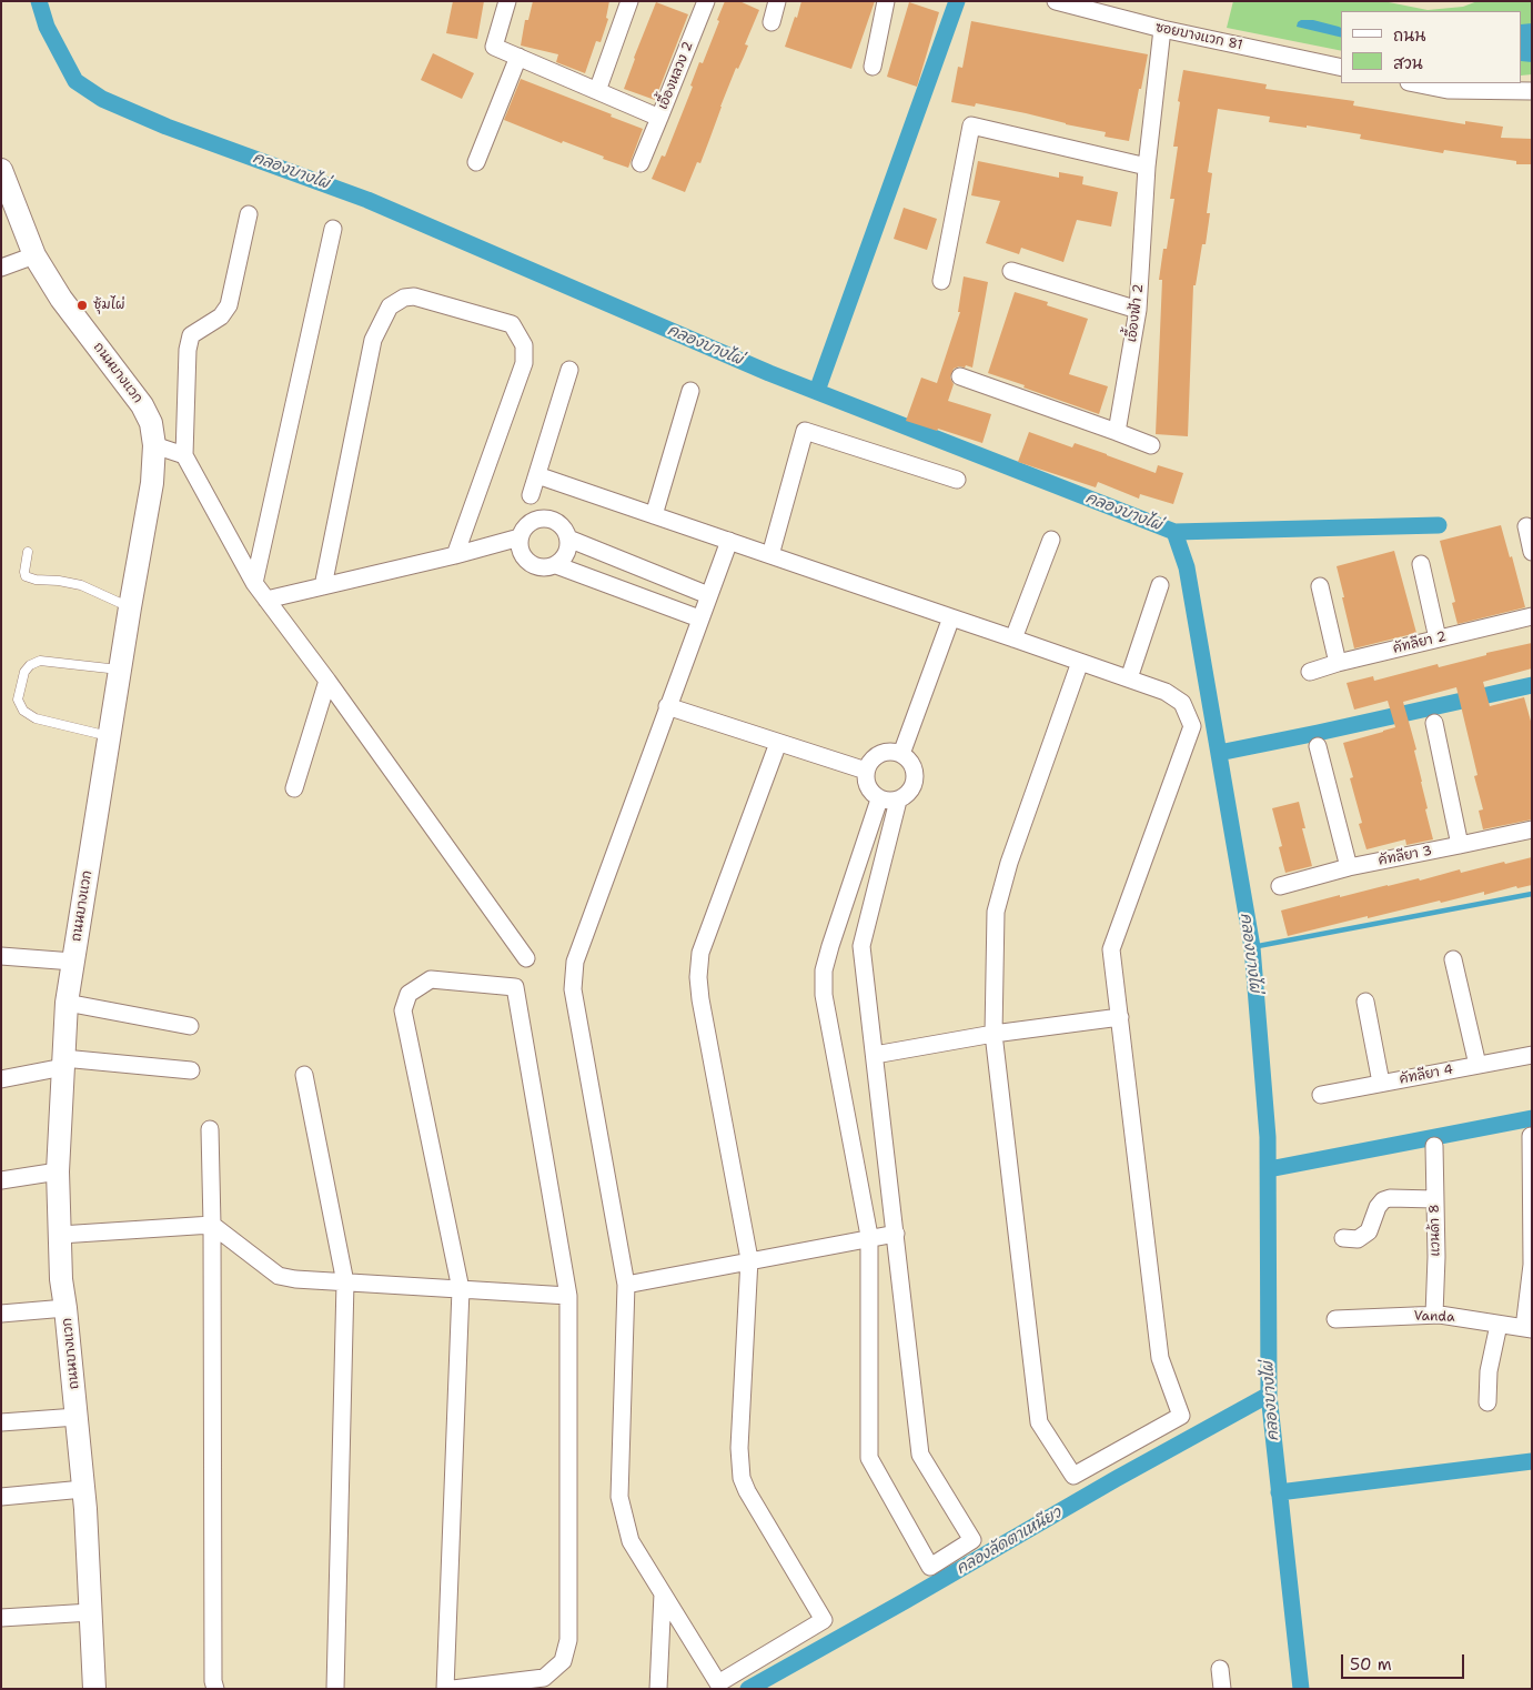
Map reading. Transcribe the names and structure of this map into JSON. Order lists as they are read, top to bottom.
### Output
{
  "streets": {
    "main road": ["ถนนบางแวก"],
    "street": [
      "ซอยบางแวก 81",
      "เอื้องหลวง 2",
      "เอื้องฟ้า 2",
      "คัทลียา 2",
      "คัทลียา 3",
      "คัทลียา 4",
      "แวนด้า 8",
      "Vanda"
    ]
  },
  "crossings": [
    ["ซอยบางแวก 81", "เอื้องฟ้า 2"],
    ["แวนด้า 8", "Vanda"]
  ],
  "water": ["คลองบางไผ่", "คลองลัดตาเหนียว"],
  "places": ["ซุ้มไผ่"],
  "legend": ["ถนน", "สวน"],
  "scale_bar": "50 m"
}
